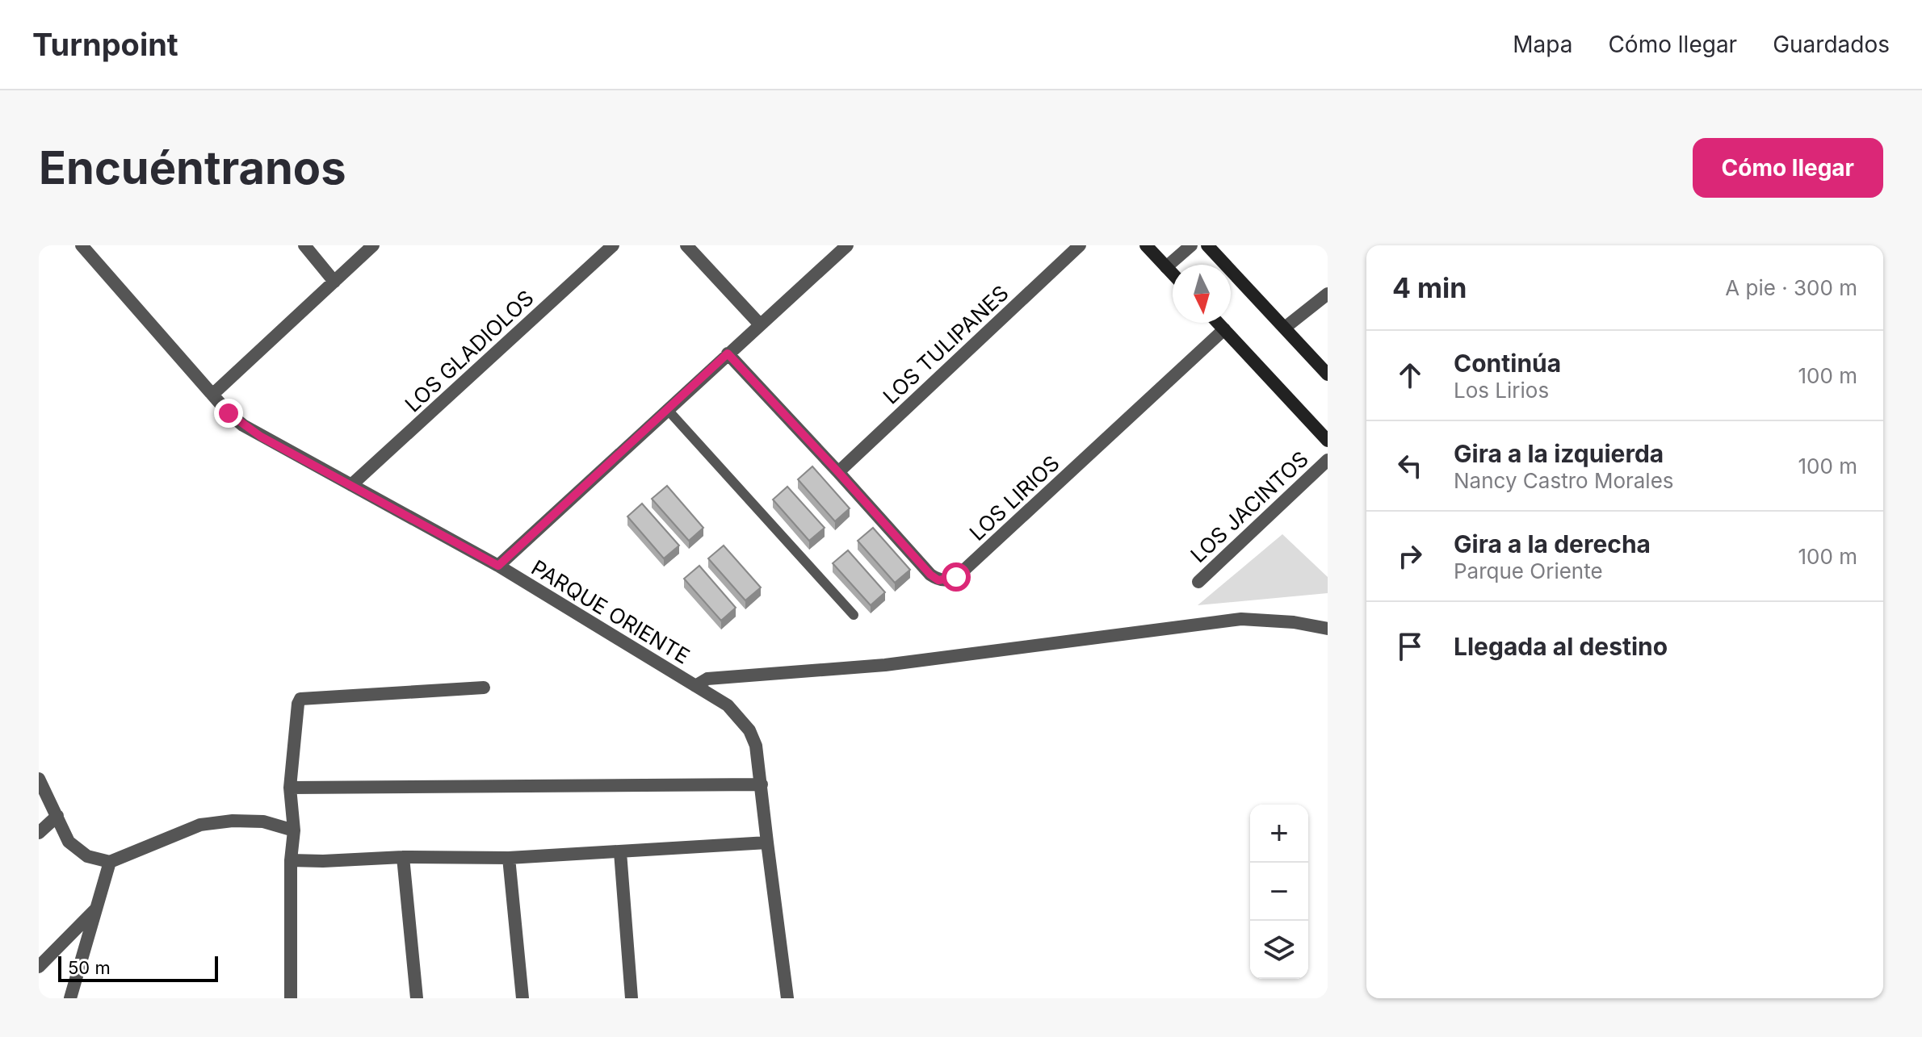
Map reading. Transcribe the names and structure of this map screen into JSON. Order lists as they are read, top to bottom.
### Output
{
  "streets": {
    "street": [
      "LOS TULIPANES",
      "LOS GLADIOLOS",
      "LOS LIRIOS",
      "LOS JACINTOS",
      "PARQUE ORIENTE"
    ]
  },
  "crossings": [
    ["LOS TULIPANES", "LOS LIRIOS"],
    ["LOS GLADIOLOS", "PARQUE ORIENTE"]
  ],
  "scale_bar": "50 m",
  "north": "bottom",
  "page": {
    "header": "Turnpoint",
    "nav": ["Mapa", "Cómo llegar", "Guardados"],
    "buttons": "Cómo llegar",
    "title": "Encuéntranos",
    "heading": ["4 min", "A pie · 300 m"],
    "list": [
      ["Continúa", "Los Lirios", "100 m"],
      ["Gira a la izquierda", "Nancy Castro Morales", "100 m"],
      ["Gira a la derecha", "Parque Oriente", "100 m"],
      "Llegada al destino"
    ],
    "map_buttons": ["+", "−"],
    "scale": "50 m"
  }
}
